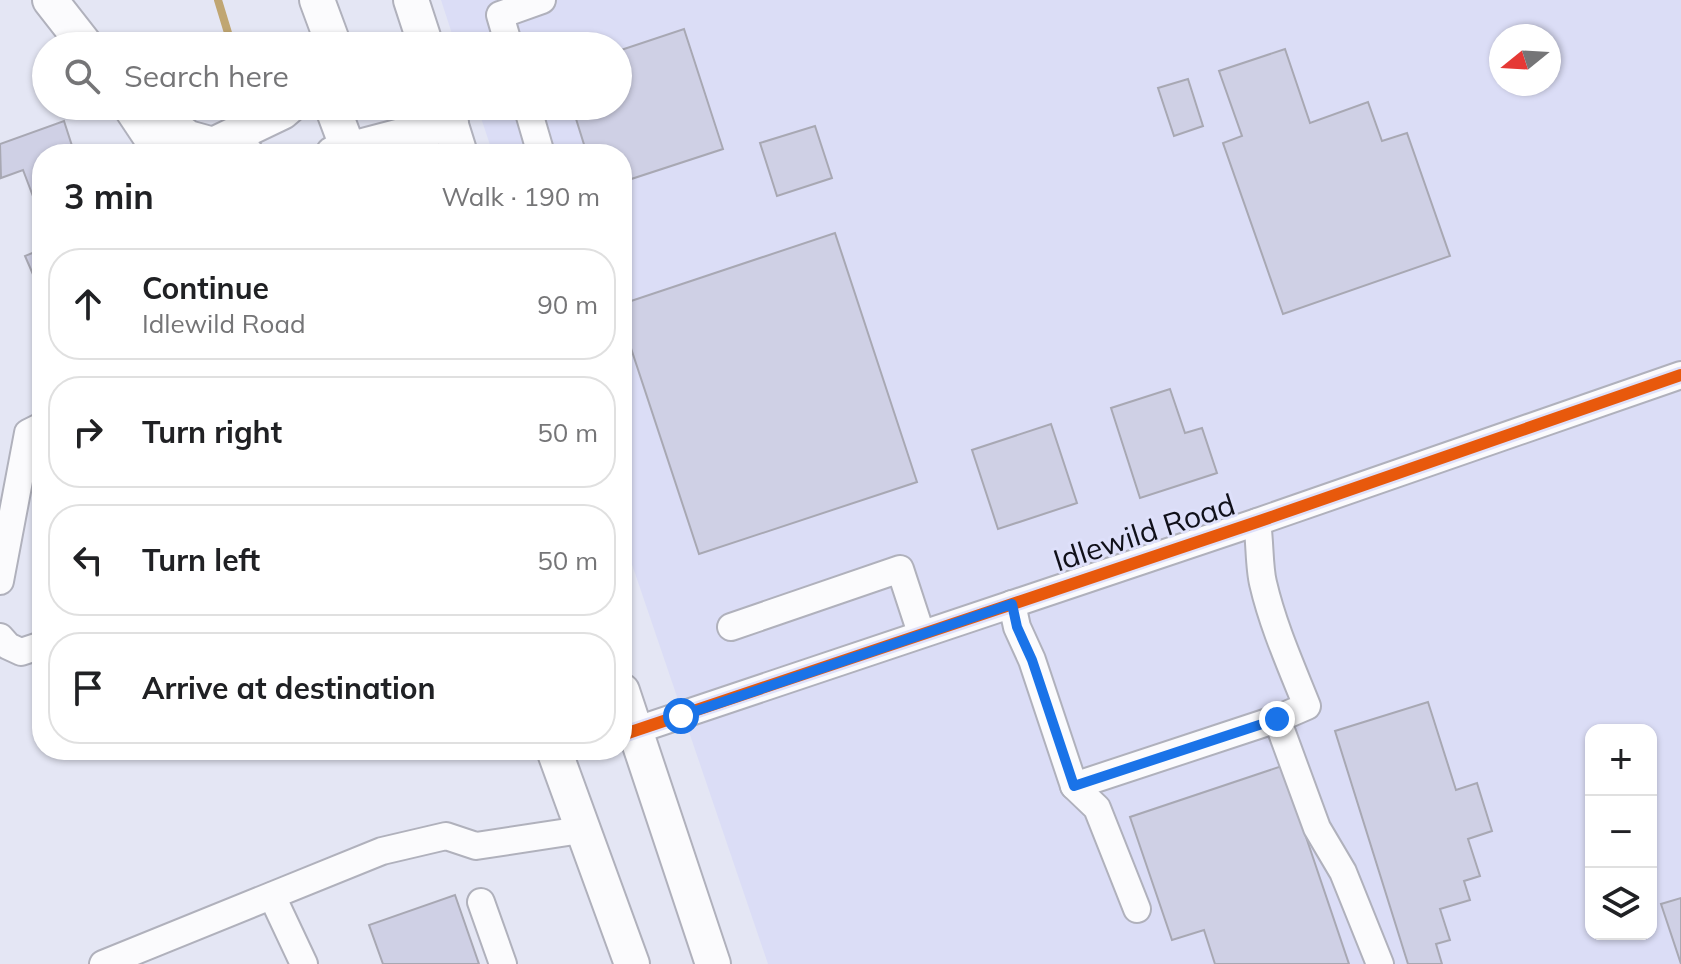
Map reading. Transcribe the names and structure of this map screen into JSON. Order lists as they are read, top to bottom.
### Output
{
  "streets": {
    "street": ["Idlewild Road"]
  },
  "north": "left",
  "page": {
    "search": "Search here",
    "heading": ["3 min", "Walk · 190 m"],
    "list": [
      ["Continue", "Idlewild Road", "90 m"],
      ["Turn right", "50 m"],
      ["Turn left", "50 m"],
      "Arrive at destination"
    ],
    "map_buttons": ["+", "−"]
  }
}
